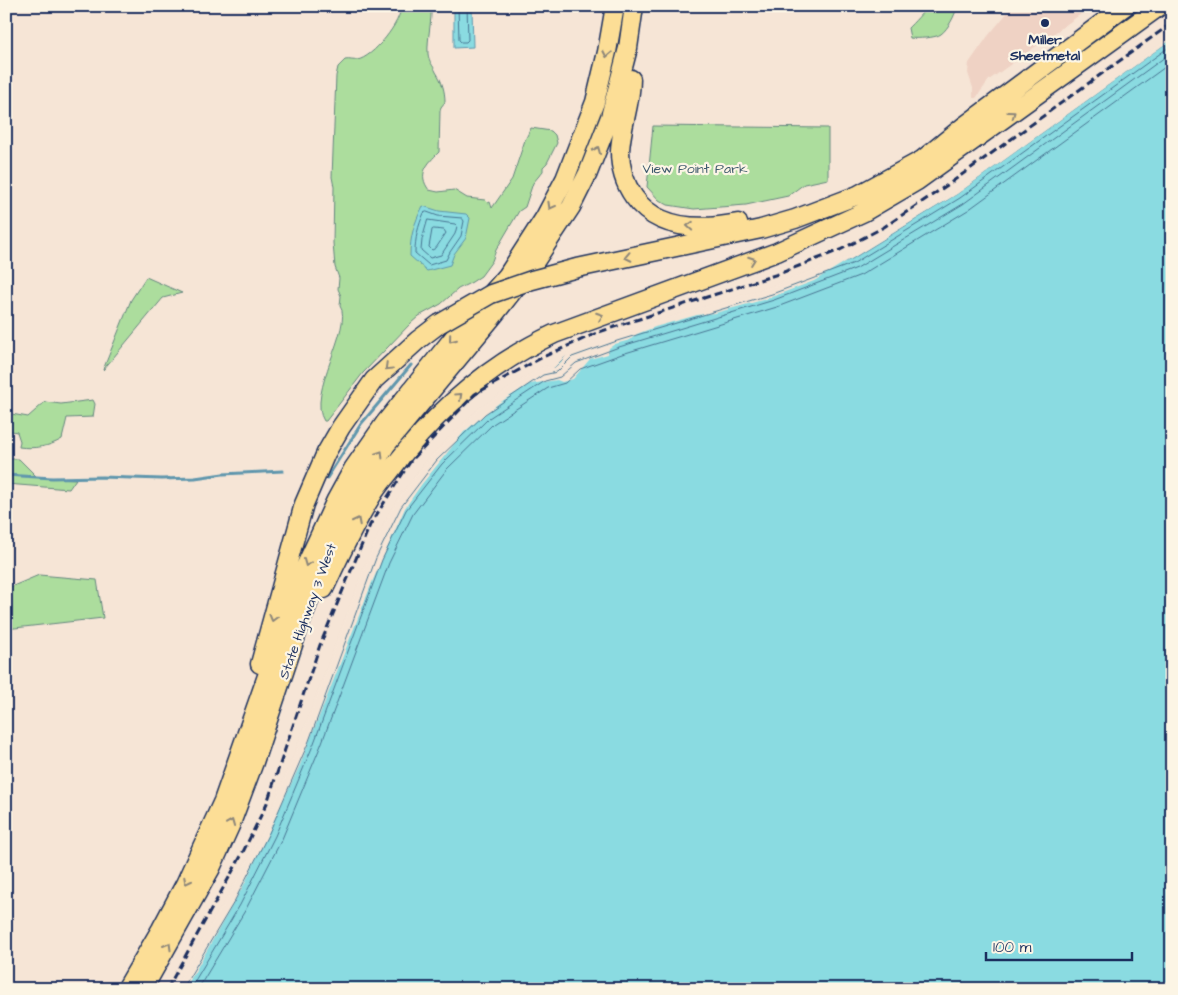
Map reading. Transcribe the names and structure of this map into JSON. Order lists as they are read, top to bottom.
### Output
{
  "streets": {
    "highway": ["State Highway 3 West"]
  },
  "parks": ["View Point Park"],
  "places": ["Miller Sheetmetal"],
  "scale_bar": "100 m"
}
